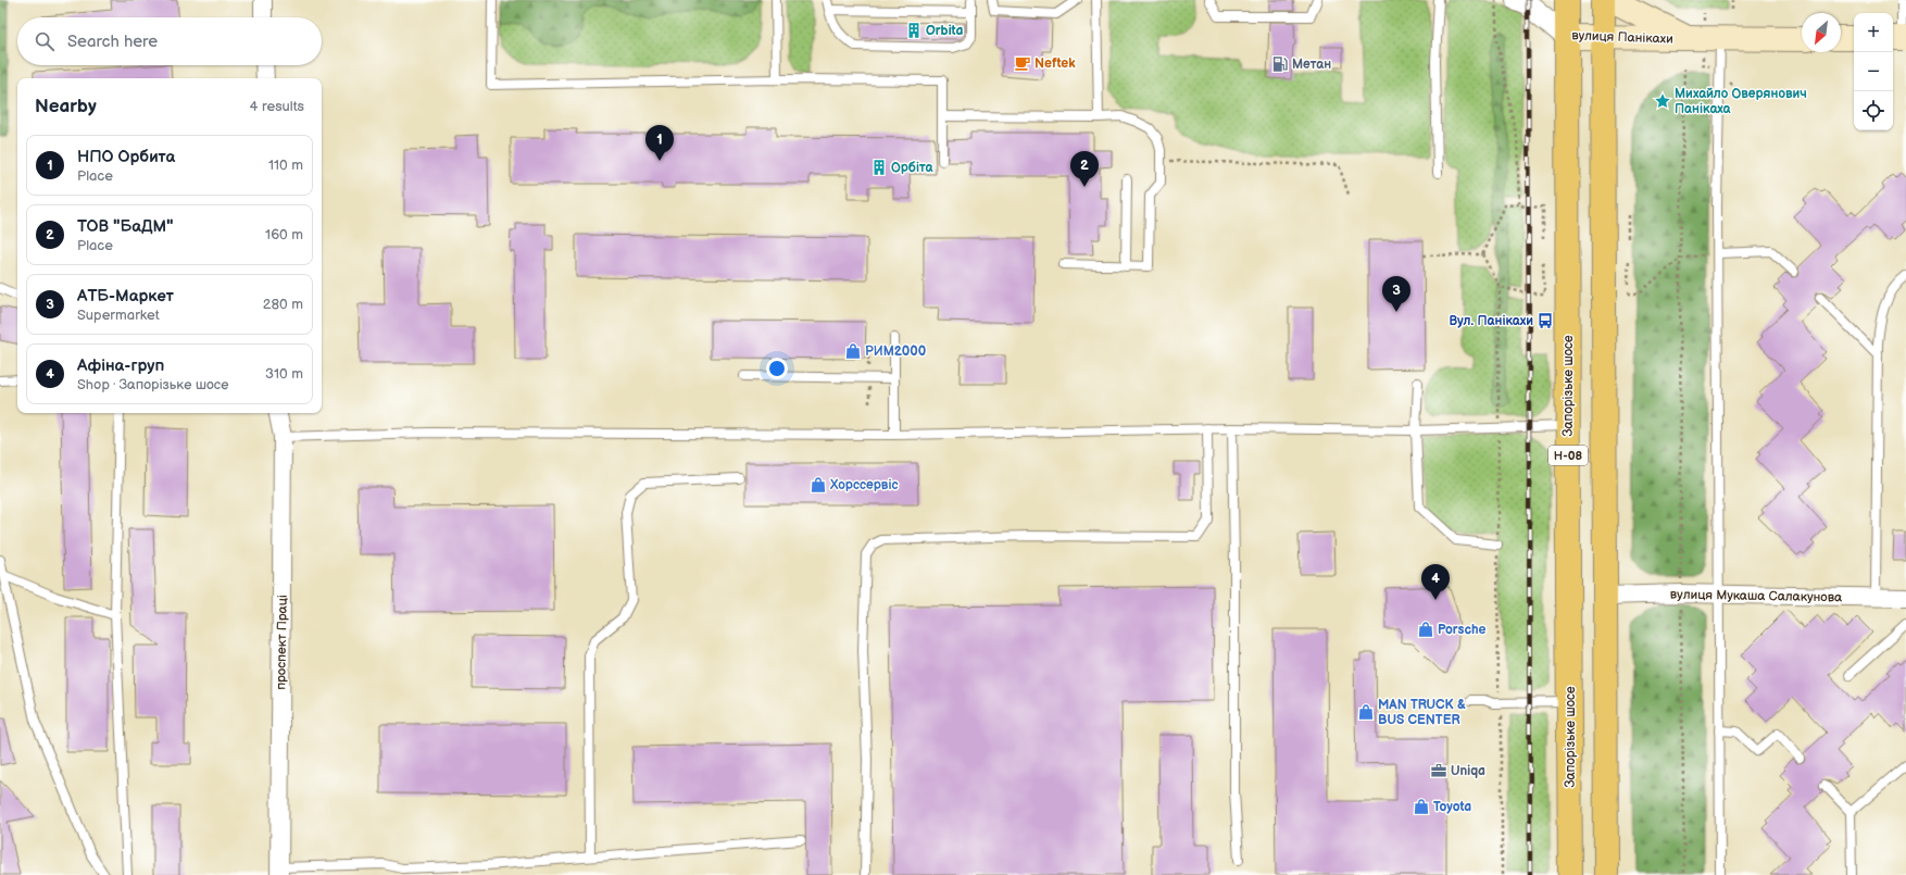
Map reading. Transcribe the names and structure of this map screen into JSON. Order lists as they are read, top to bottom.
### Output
{
  "streets": {
    "main road": ["вулиця Панікахи", "Запорізьке шосе", "Н-08"],
    "street": ["вулиця Мукаша Салакунова", "проспект Праці"]
  },
  "crossings": [
    ["вулиця Панікахи", "Запорізьке шосе"],
    ["вулиця Панікахи", "Н-08"],
    ["Н-08", "вулиця Мукаша Салакунова"]
  ],
  "places": {
    "building": ["Orbita", "Орбіта"],
    "cafe": ["Neftek"],
    "fuel station": ["Метан"],
    "place": ["Михайло Оверянович Панікаха"],
    "bus stop": ["Вул. Панікахи"],
    "shop": [
      "РИМ2000",
      "Хорссервіс",
      "Porsche",
      "MAN TRUCK & BUS CENTER",
      "Toyota"
    ],
    "office": ["Uniqa"]
  },
  "north": "bottom left",
  "page": {
    "map_buttons": ["+", "−"],
    "search": "Search here",
    "heading": ["Nearby", "4 results"],
    "pins": [
      "1",
      "2",
      "3",
      "4"
    ],
    "list": [
      {
        "mark": "1",
        "name": "НПО Орбита",
        "note": "Place",
        "value": "110 m"
      },
      {
        "mark": "2",
        "name": "ТОВ \"БаДМ\"",
        "note": "Place",
        "value": "160 m"
      },
      {
        "mark": "3",
        "name": "АТБ-Маркет",
        "note": "Supermarket",
        "value": "280 m"
      },
      {
        "mark": "4",
        "name": "Афіна-груп",
        "note": "Shop · Запорізьке шосе",
        "value": "310 m"
      }
    ]
  }
}
